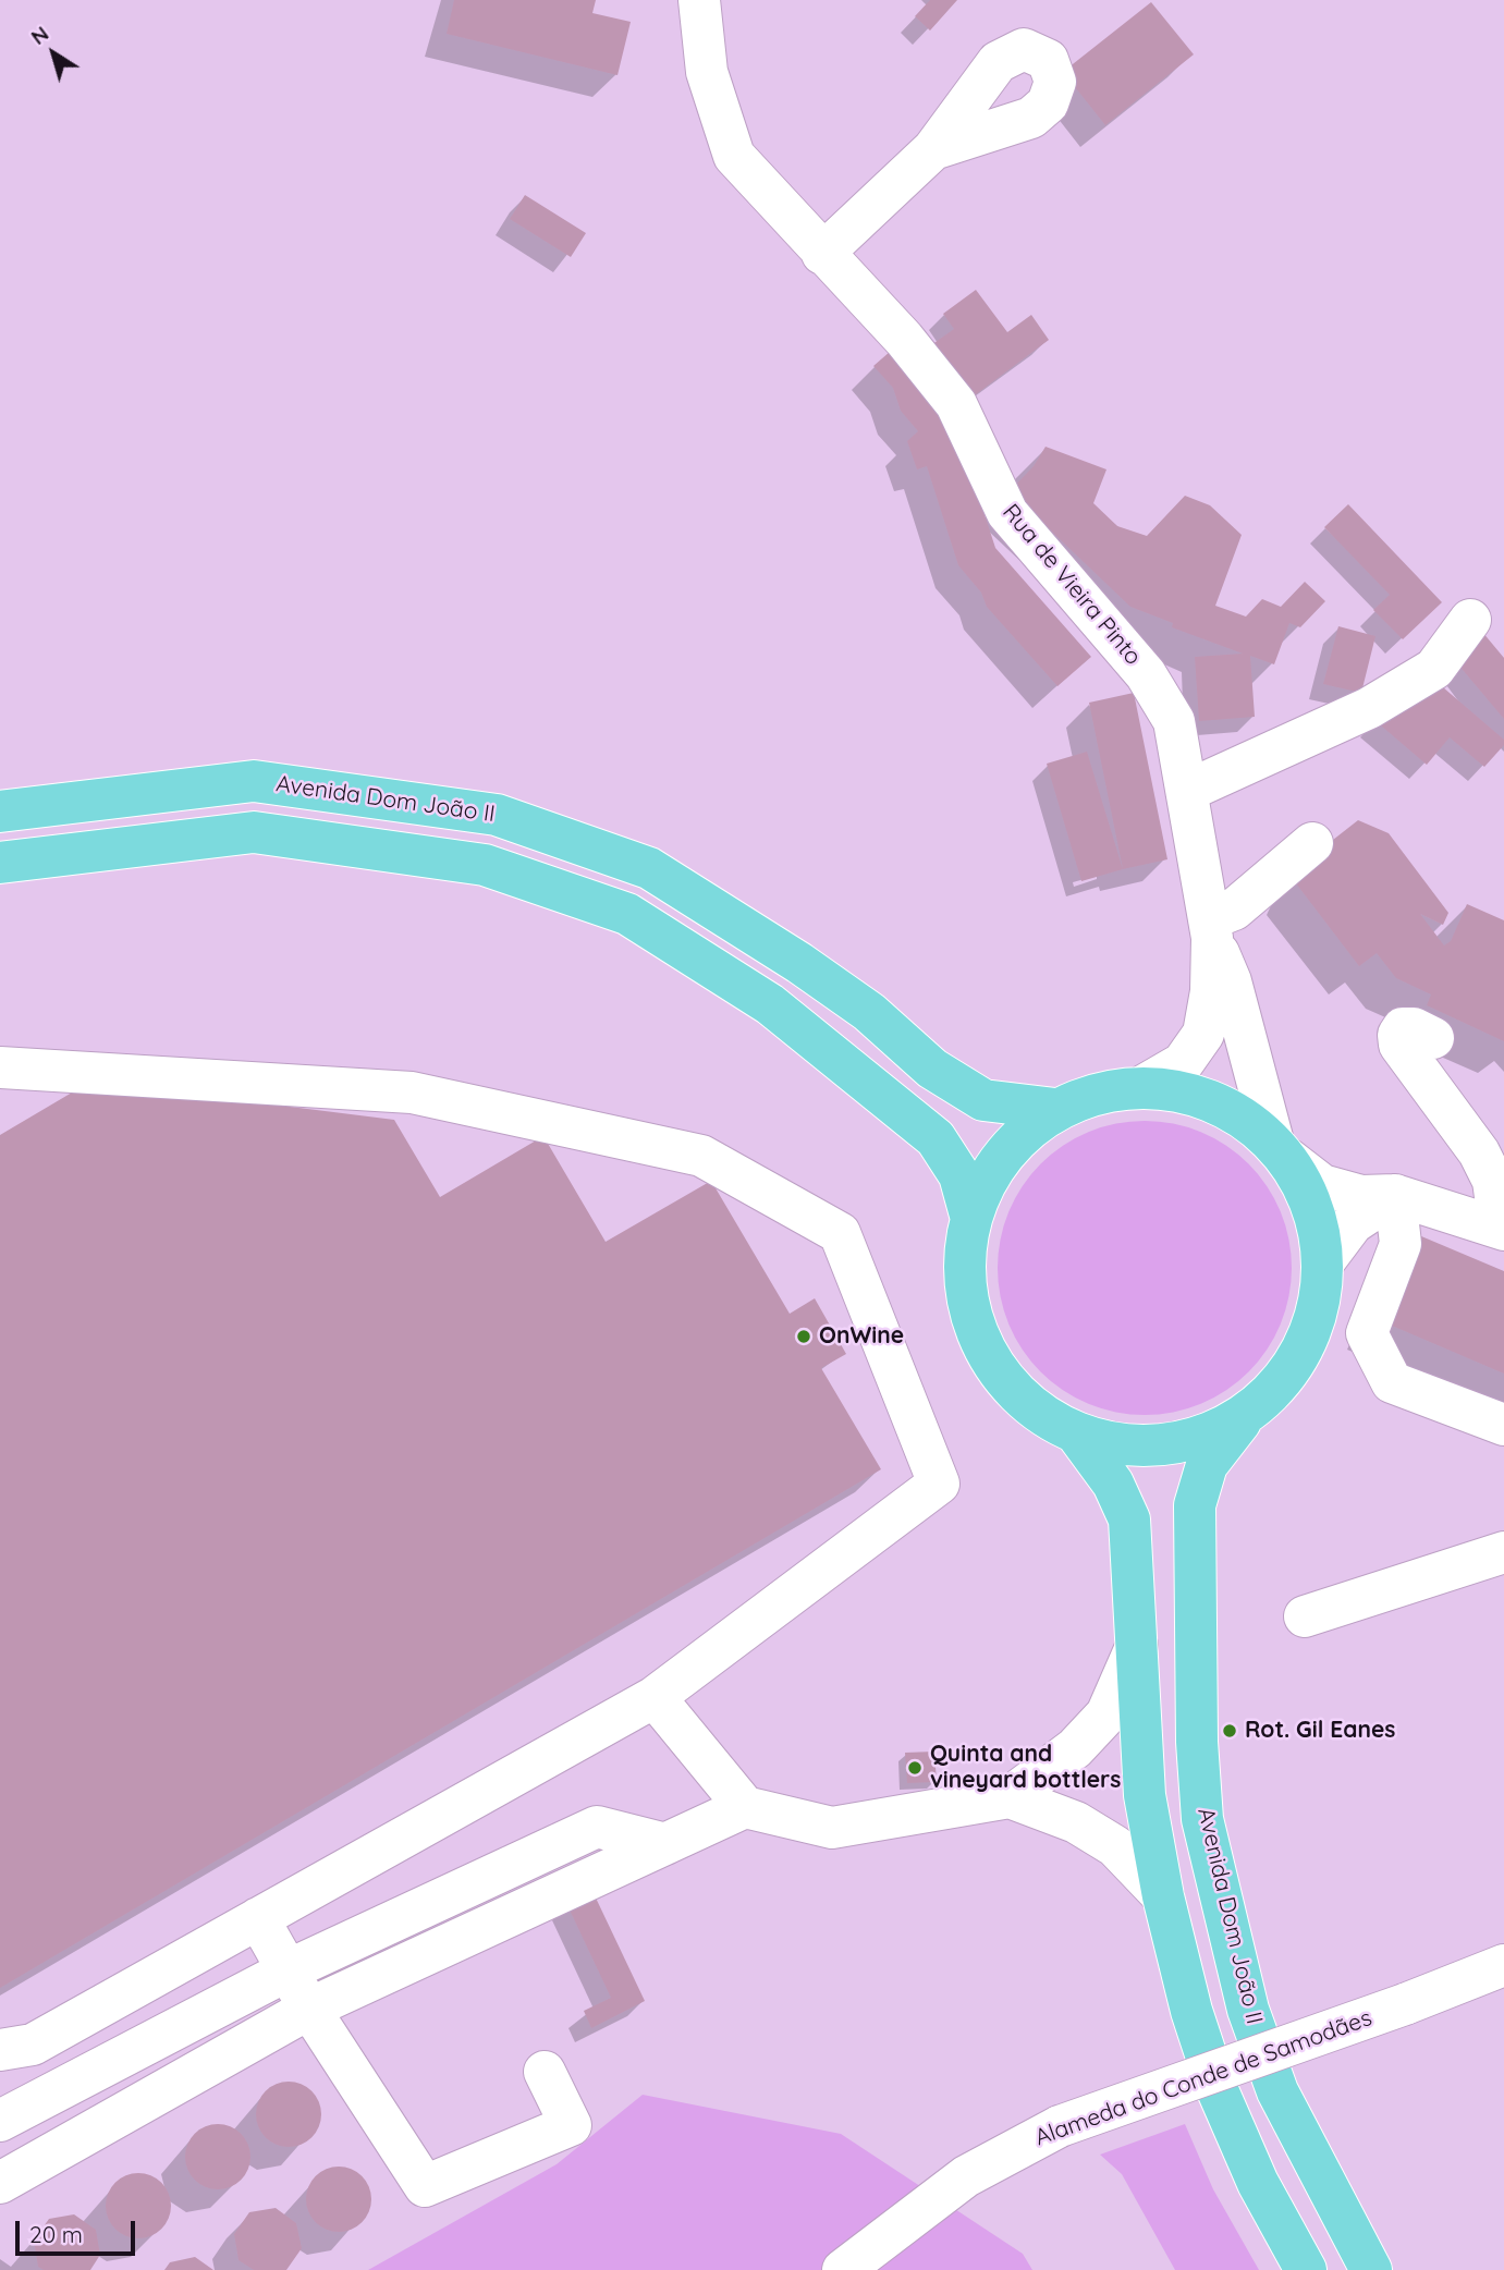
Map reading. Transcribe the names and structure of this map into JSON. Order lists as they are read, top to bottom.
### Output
{
  "streets": {
    "main road": ["Avenida Dom João II"],
    "street": ["Rua de Vieira Pinto", "Alameda do Conde de Samodães"]
  },
  "places": ["OnWine", "Rot. Gil Eanes", "Quinta and vineyard bottlers"],
  "scale_bar": "20 m",
  "north": "top left"
}
